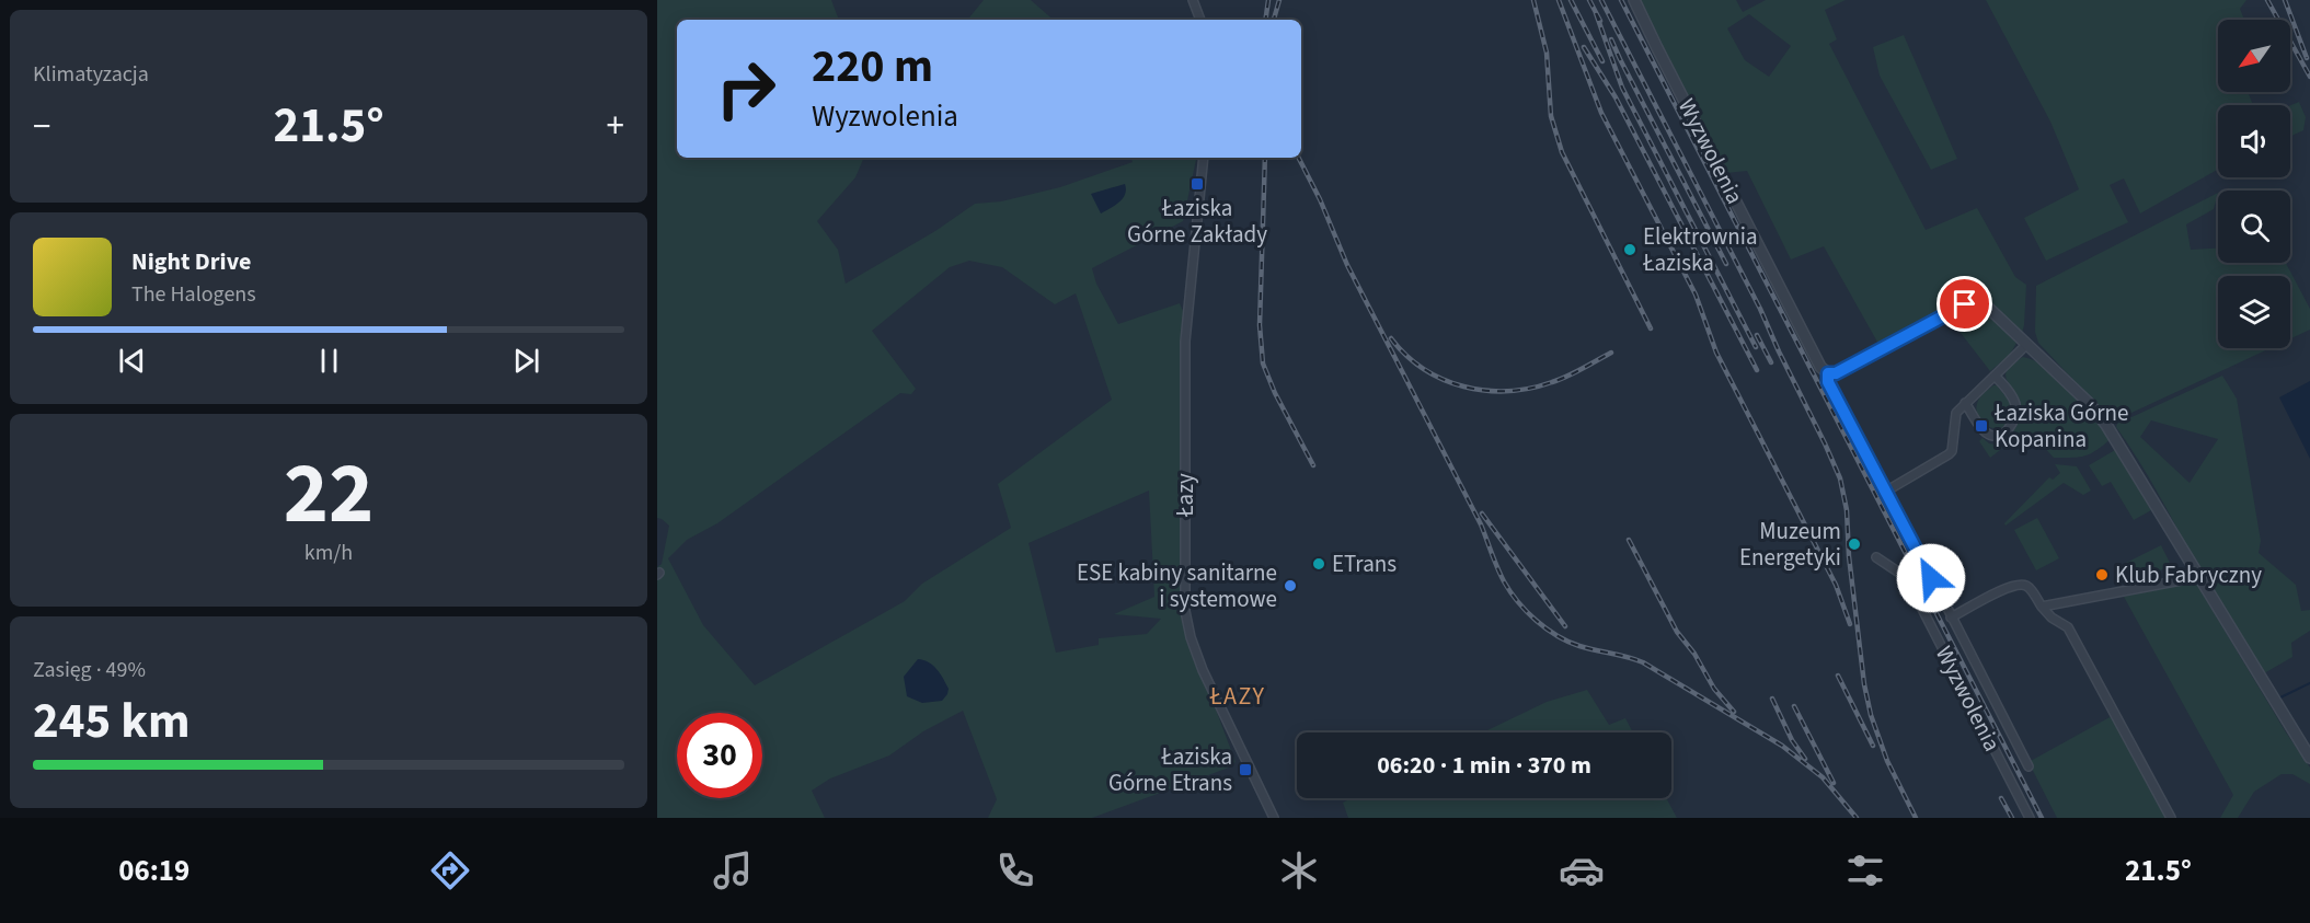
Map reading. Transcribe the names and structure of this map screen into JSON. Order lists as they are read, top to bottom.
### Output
{
  "streets": {
    "street": ["Wyzwolenia", "Łazy"]
  },
  "districts": ["ŁAZY"],
  "places": {
    "transit": ["Łaziska Górne Zakłady", "Łaziska Górne Kopanina", "Łaziska Górne Etrans"],
    "other": [
      "Elektrownia Łaziska",
      "Muzeum Energetyki",
      "ETrans",
      "Klub Fabryczny",
      "ESE kabiny sanitarne i systemowe"
    ]
  },
  "north": "bottom left",
  "page": {
    "tile": [
      "Klimatyzacja",
      ["22", "km/h"],
      ["Zasięg · 49%", "245 km"]
    ],
    "turn": ["220 m", "Wyzwolenia"],
    "heat": ["−", "21.5°", "+"],
    "song": ["Night Drive", "The Halogens"],
    "limit": "30",
    "trip": "06:20 · 1 min · 370 m",
    "tabs": ["06:19", "21.5°"]
  }
}
